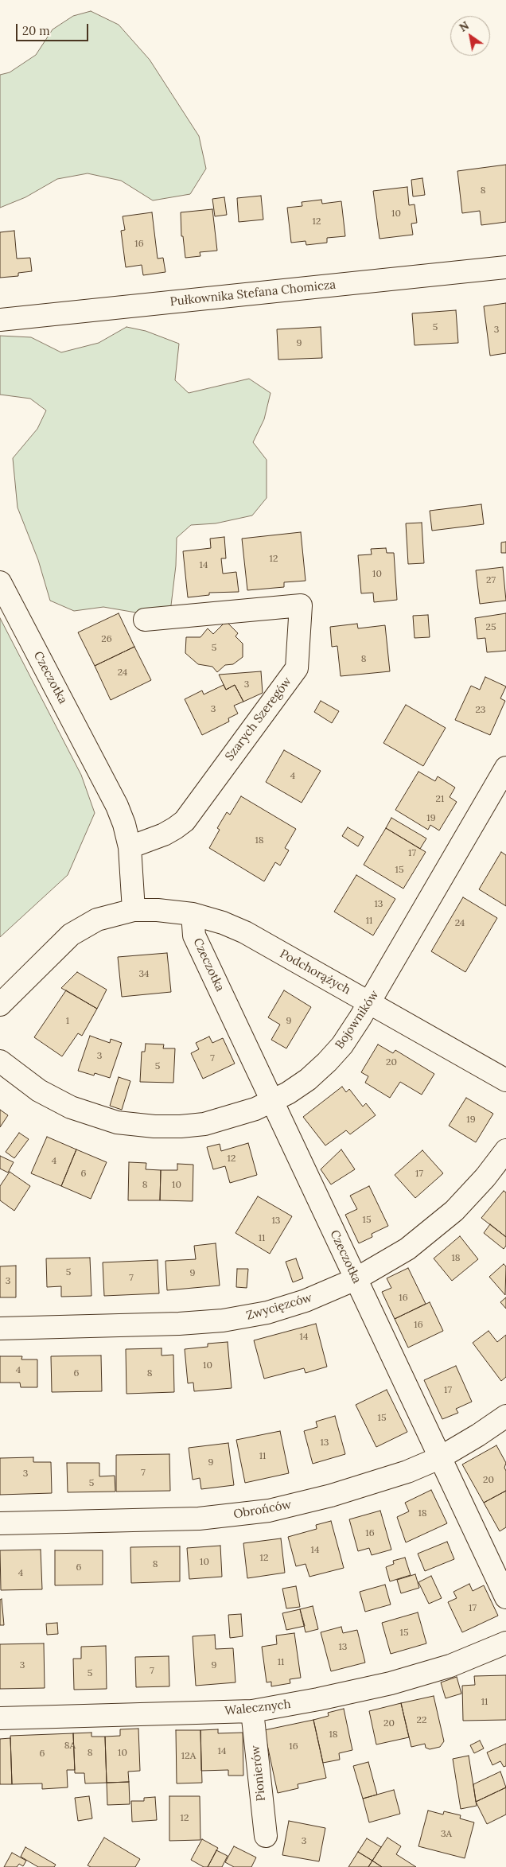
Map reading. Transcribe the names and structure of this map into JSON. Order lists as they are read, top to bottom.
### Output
{
  "streets": {
    "street": [
      "Pułkownika Stefana Chomicza",
      "Czeczotka",
      "Szarych Szeregów",
      "Podchorążych",
      "Bojowników",
      "Zwycięzców",
      "Obrońców",
      "Walecznych",
      "Pionierów"
    ]
  },
  "crossings": [
    ["Czeczotka", "Szarych Szeregów"],
    ["Czeczotka", "Podchorążych"],
    ["Czeczotka", "Bojowników"],
    ["Czeczotka", "Zwycięzców"],
    ["Czeczotka", "Obrońców"],
    ["Podchorążych", "Bojowników"],
    ["Walecznych", "Pionierów"]
  ],
  "house_numbers": [
    "8",
    "10",
    "12",
    "16",
    "5",
    "3",
    "9",
    "12",
    "14",
    "10",
    "27",
    "25",
    "26",
    "5",
    "8",
    "24",
    "3",
    "3",
    "23",
    "4",
    "21",
    "19",
    "18",
    "17",
    "15",
    "13",
    "11",
    "24",
    "34",
    "1",
    "9",
    "3",
    "7",
    "20",
    "5",
    "19",
    "12",
    "4",
    "6",
    "17",
    "8",
    "10",
    "15",
    "13",
    "11",
    "18",
    "5",
    "9",
    "7",
    "3",
    "16",
    "16",
    "14",
    "10",
    "4",
    "6",
    "8",
    "17",
    "15",
    "13",
    "11",
    "9",
    "7",
    "3",
    "20",
    "5",
    "18",
    "16",
    "14",
    "12",
    "10",
    "8",
    "6",
    "4",
    "17",
    "15",
    "13",
    "11",
    "3",
    "9",
    "7",
    "5",
    "11",
    "22",
    "20",
    "18",
    "8A",
    "16",
    "14",
    "8",
    "10",
    "6",
    "12A",
    "12",
    "3A",
    "3"
  ],
  "scale_bar": "20 m",
  "north": "top left"
}
